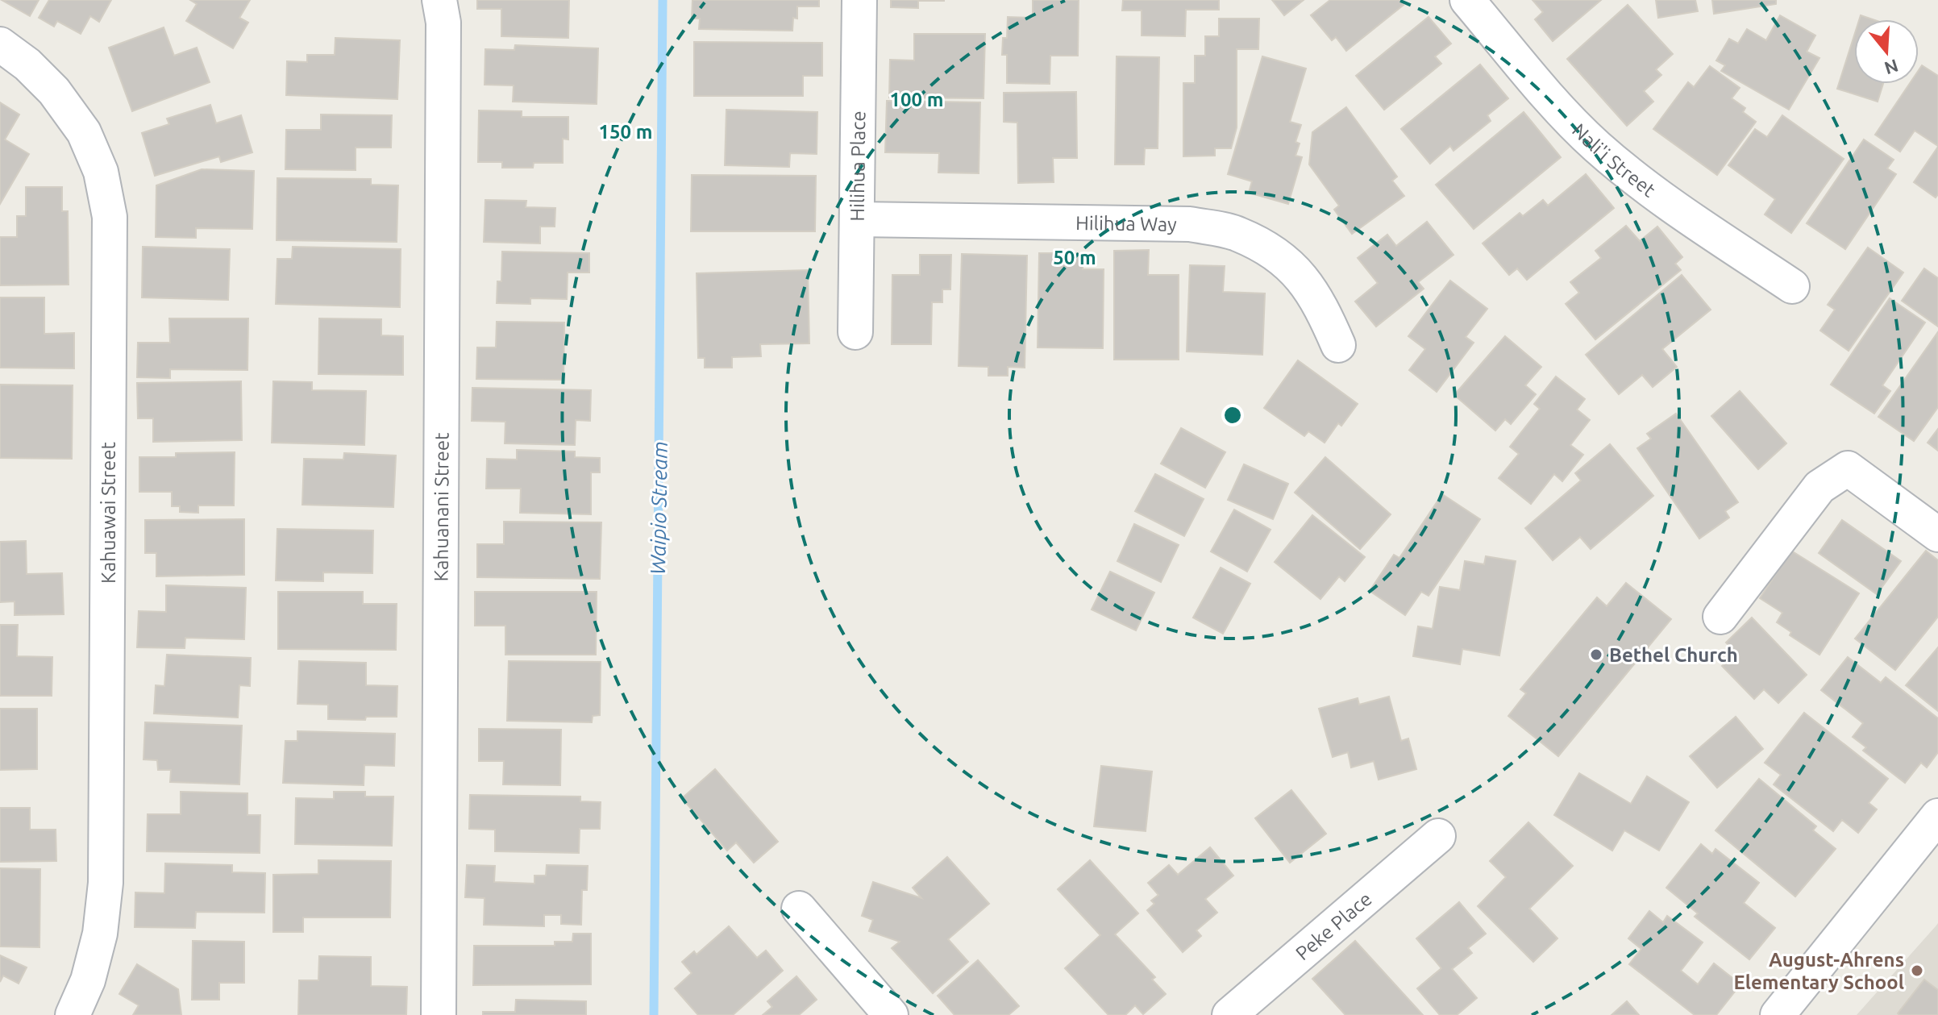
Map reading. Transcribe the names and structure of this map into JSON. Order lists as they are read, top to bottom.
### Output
{
  "streets": {
    "street": [
      "Nali'i Street",
      "Hilihua Place",
      "Hilihua Way",
      "Kahuanani Street",
      "Kahuawai Street",
      "Peke Place"
    ]
  },
  "crossings": [
    ["Hilihua Place", "Hilihua Way"]
  ],
  "water": ["Waipio Stream"],
  "places": ["Bethel Church", "August-Ahrens Elementary School"],
  "north": "bottom",
  "rings": ["100 m", "150 m", "50 m"]
}
